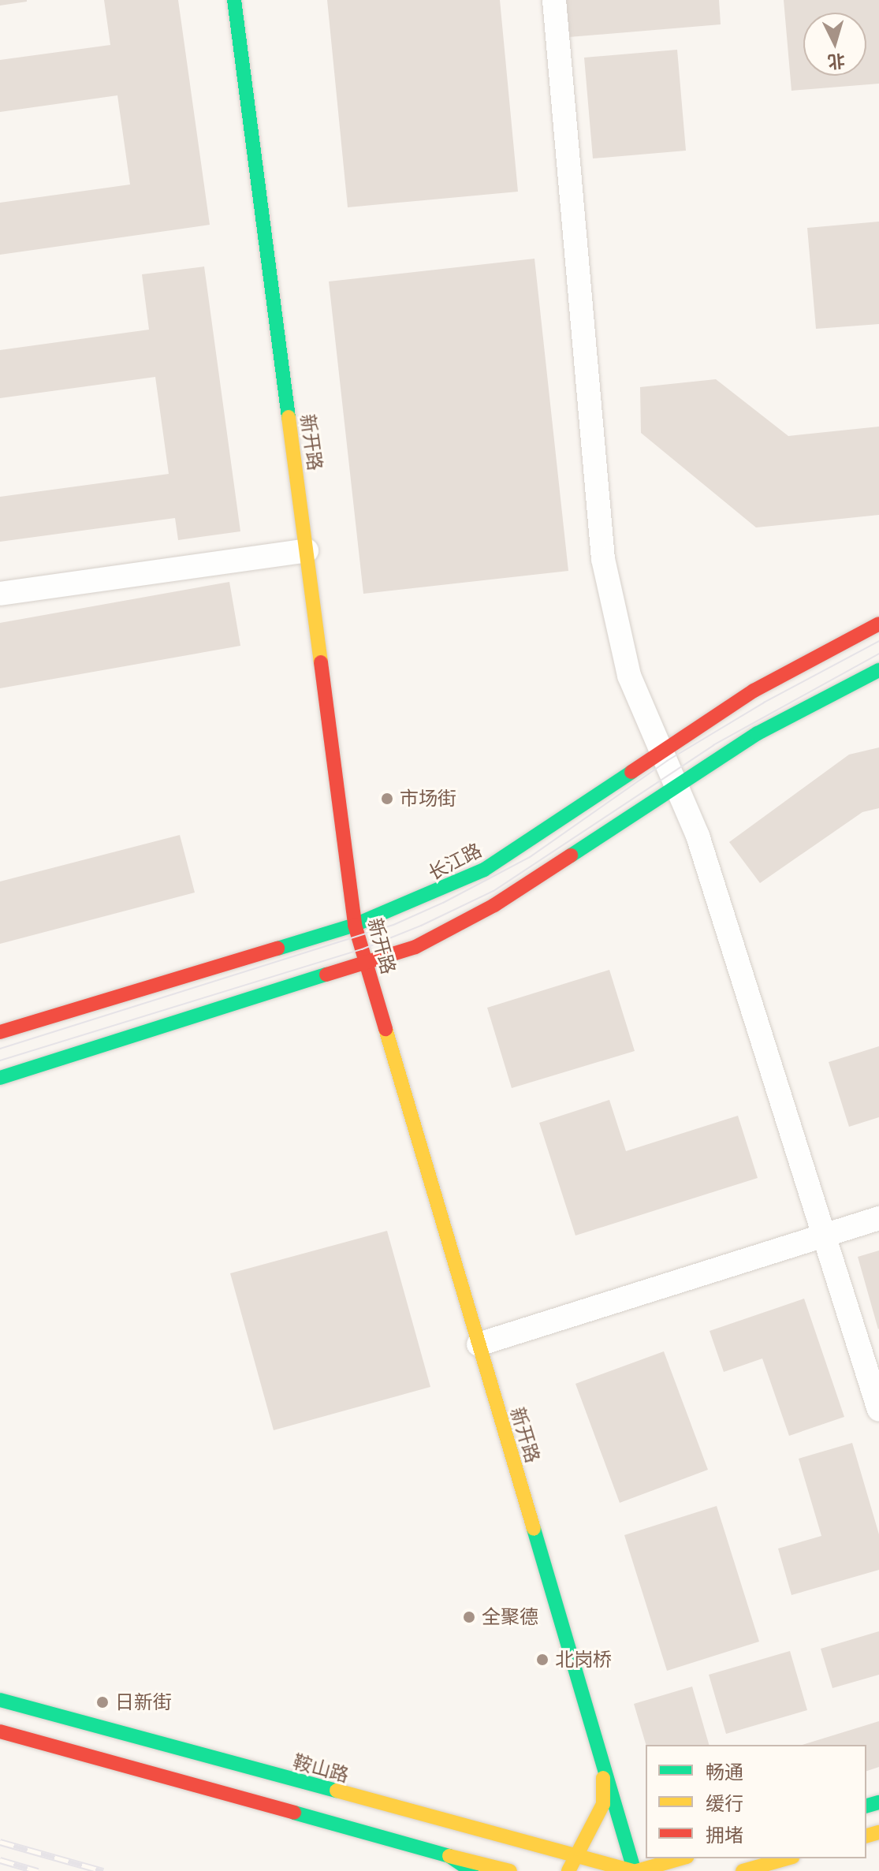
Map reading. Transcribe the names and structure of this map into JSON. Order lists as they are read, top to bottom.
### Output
{
  "streets": {
    "main road": ["新开路", "长江路", "鞍山路"]
  },
  "crossings": [
    ["新开路", "长江路"],
    ["新开路", "鞍山路"]
  ],
  "places": [
    "市场街",
    "全聚德",
    "北岗桥",
    "日新街"
  ],
  "legend": ["畅通", "缓行", "拥堵"],
  "north": "bottom"
}
